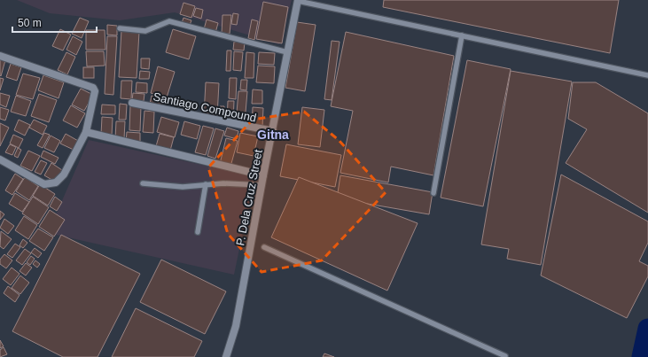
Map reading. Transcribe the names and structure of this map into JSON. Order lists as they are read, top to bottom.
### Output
{
  "streets": {
    "street": ["Santiago Compound", "P. Dela Cruz Street"]
  },
  "crossings": [
    ["Santiago Compound", "P. Dela Cruz Street"]
  ],
  "districts": ["Gitna"],
  "scale_bar": "50 m"
}
